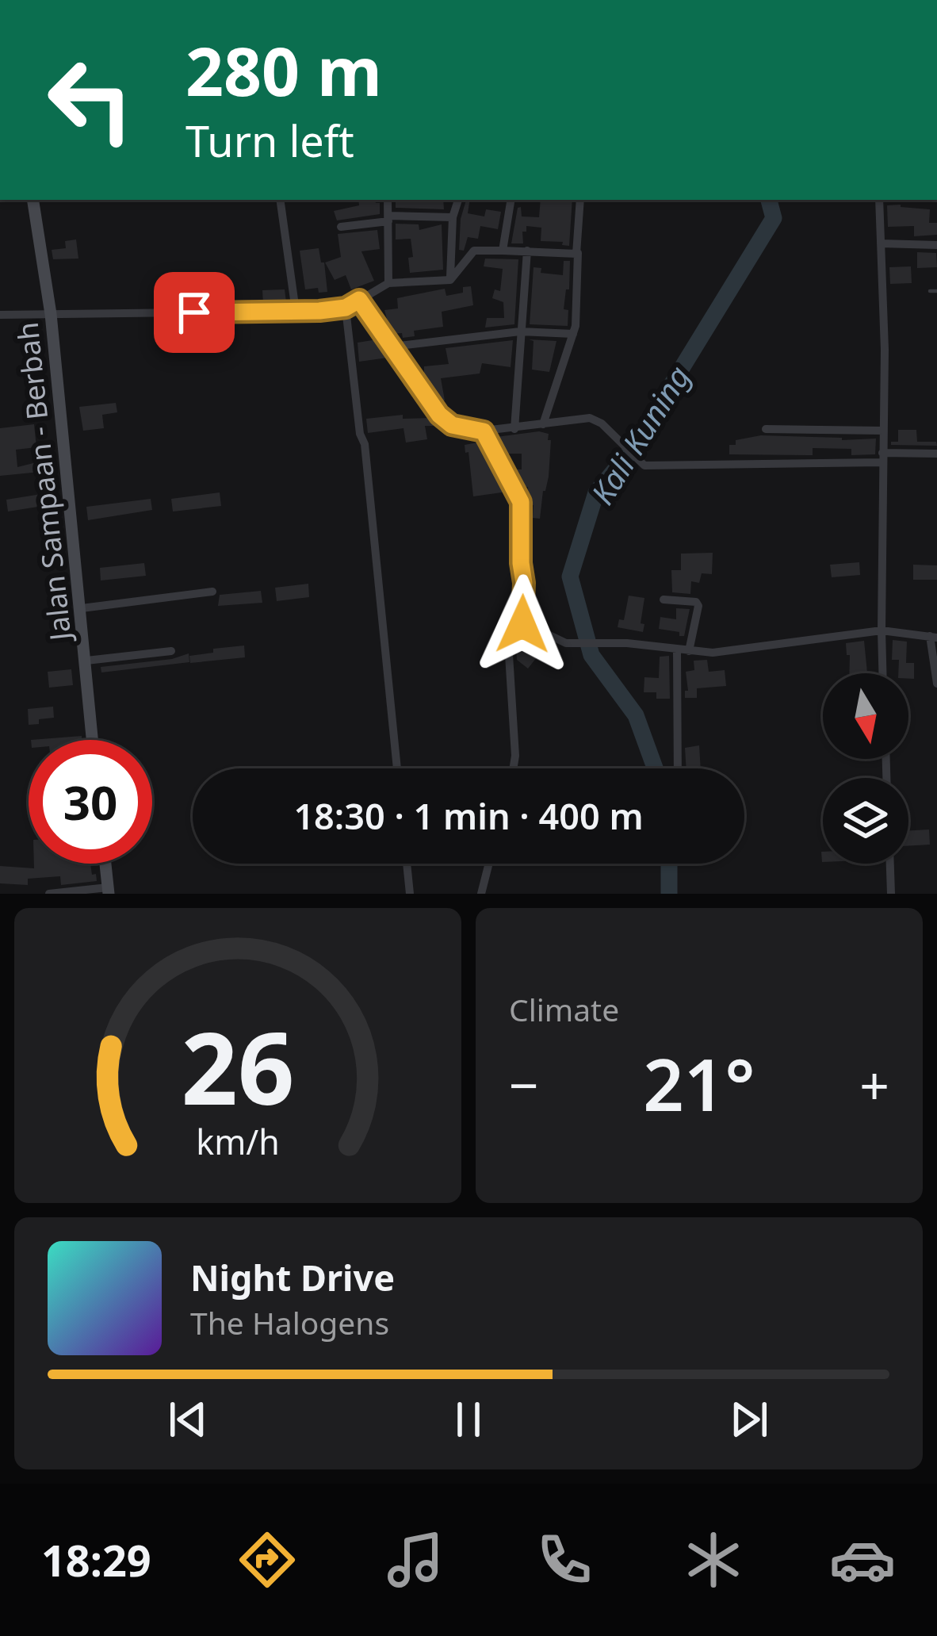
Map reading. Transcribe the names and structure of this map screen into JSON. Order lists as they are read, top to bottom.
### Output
{
  "streets": {
    "main road": ["Jalan Sampaan - Berbah"]
  },
  "water": ["Kali Kuning"],
  "north": "bottom",
  "page": {
    "turn": ["280 m", "Turn left"],
    "limit": "30",
    "trip": "18:30 · 1 min · 400 m",
    "tile": "Climate",
    "heat": ["−", "21°", "+"],
    "song": ["Night Drive", "The Halogens"],
    "tabs": "18:29",
    "gauge": ["26", "km/h"]
  }
}
